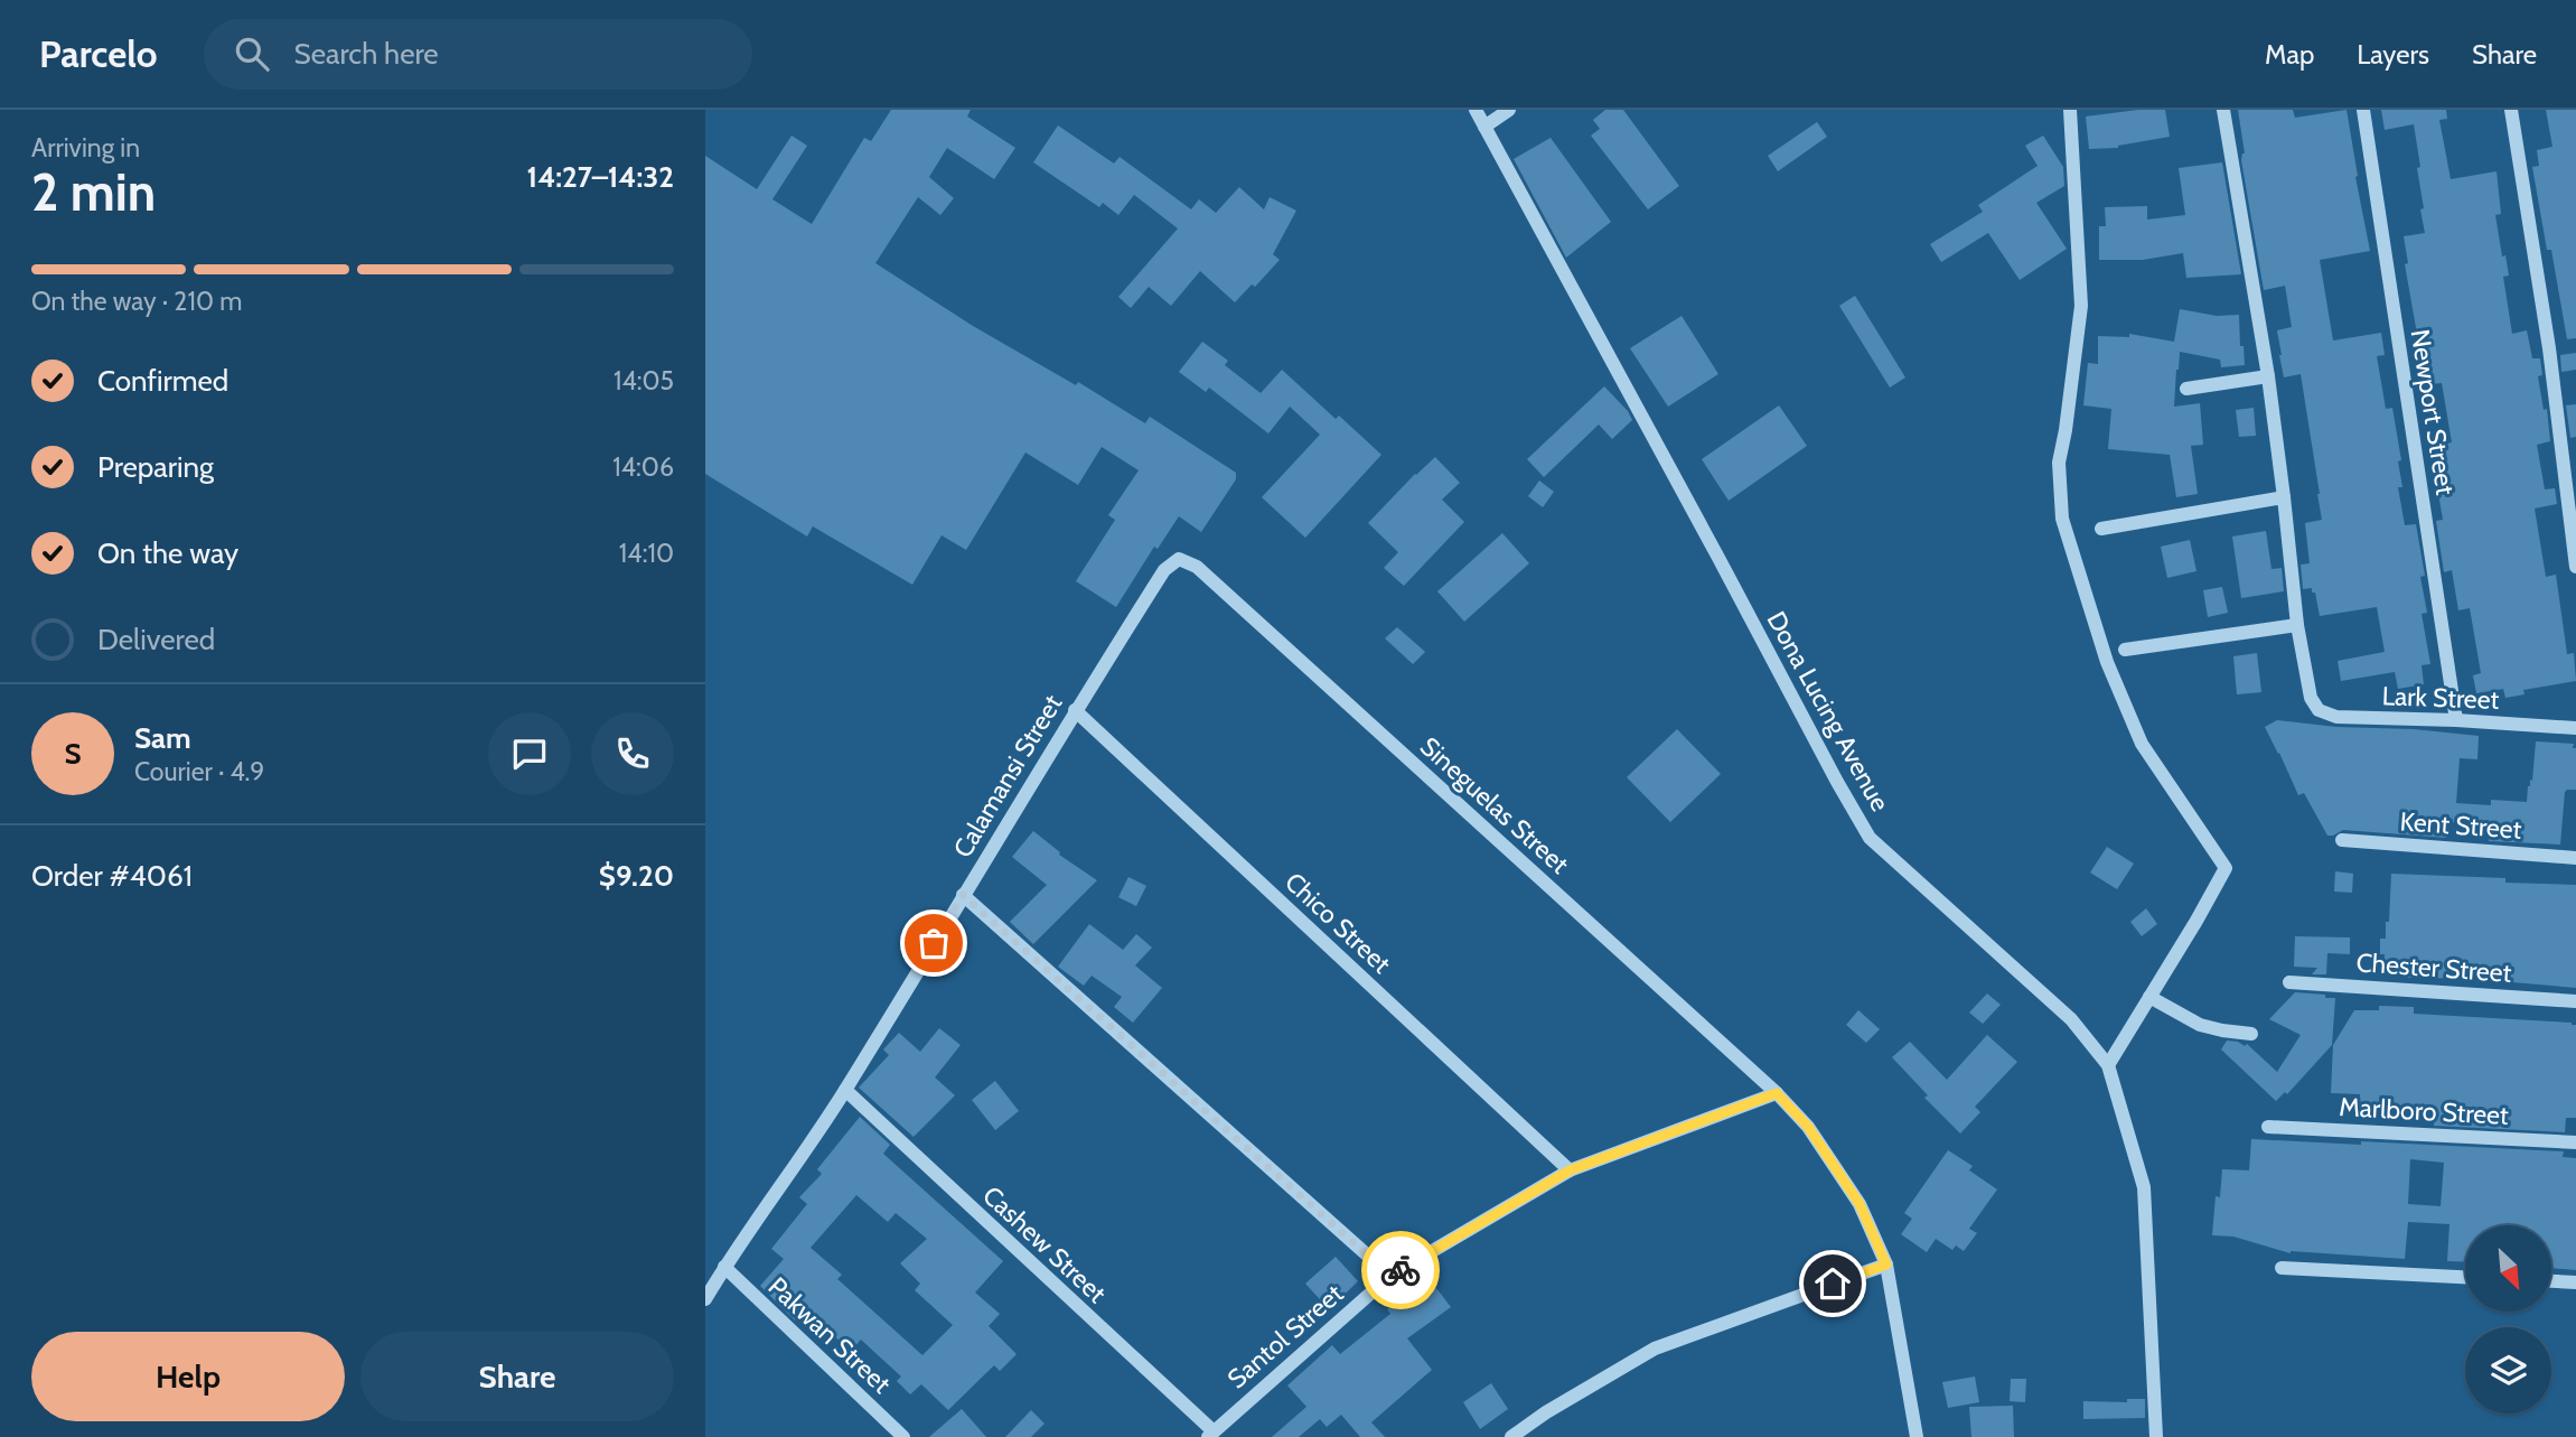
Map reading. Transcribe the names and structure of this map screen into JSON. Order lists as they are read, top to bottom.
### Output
{
  "streets": {
    "street": [
      "Newport Street",
      "Lark Street",
      "Dona Lucing Avenue",
      "Calamansi Street",
      "Sineguelas Street",
      "Kent Street",
      "Chico Street",
      "Chester Street",
      "Marlboro Street",
      "Cashew Street",
      "Pakwan Street",
      "Santol Street"
    ]
  },
  "crossings": [
    ["Newport Street", "Lark Street"],
    ["Calamansi Street", "Sineguelas Street"],
    ["Calamansi Street", "Chico Street"],
    ["Calamansi Street", "Cashew Street"],
    ["Calamansi Street", "Pakwan Street"],
    ["Sineguelas Street", "Santol Street"],
    ["Chico Street", "Santol Street"],
    ["Cashew Street", "Santol Street"]
  ],
  "north": "bottom right",
  "page": {
    "header": "Parcelo",
    "search": "Search here",
    "nav": ["Map", "Layers", "Share"],
    "heading": ["2 min", "Arriving in", "14:27–14:32"],
    "panel": [
      "Sam",
      "Courier · 4.9",
      "Order #4061",
      "$9.20"
    ],
    "bar": "On the way · 210 m",
    "list": [
      ["Confirmed", "14:05"],
      ["Preparing", "14:06"],
      ["On the way", "14:10"],
      "Delivered"
    ],
    "round": "S",
    "buttons": ["Help", "Share"]
  }
}
